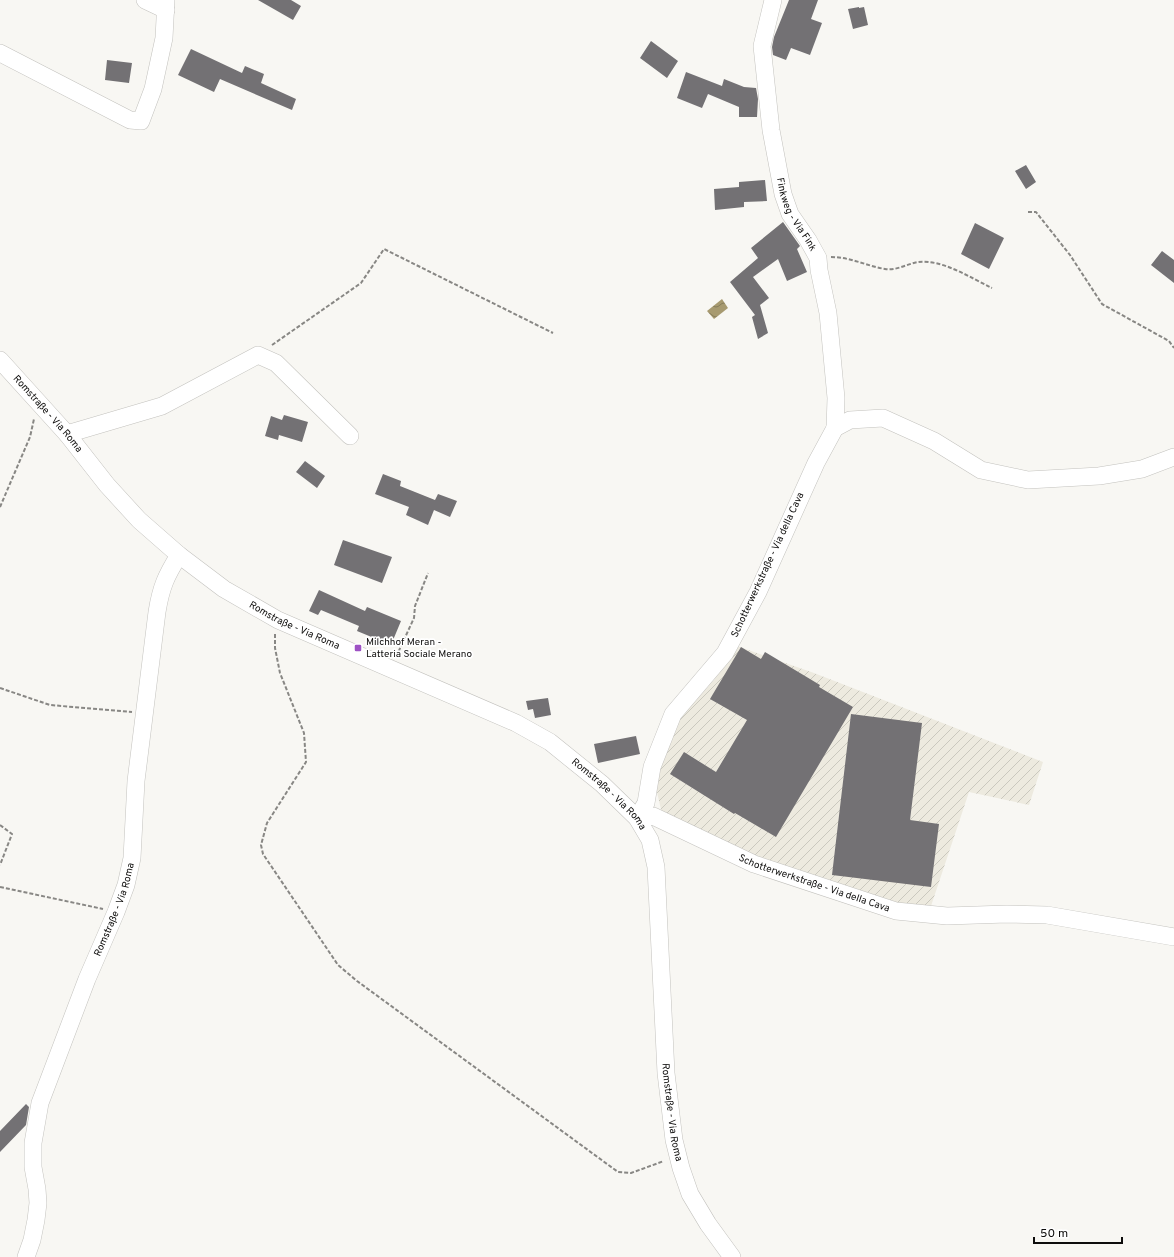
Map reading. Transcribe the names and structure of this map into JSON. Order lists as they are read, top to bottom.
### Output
{
  "streets": {
    "street": ["Finkweg - Via Fink", "Romstraße - Via Roma", "Schotterwerkstraße - Via della Cava"]
  },
  "crossings": [
    ["Finkweg - Via Fink", "Schotterwerkstraße - Via della Cava"],
    ["Romstraße - Via Roma", "Schotterwerkstraße - Via della Cava"]
  ],
  "places": {
    "transit": ["Milchhof Meran - Latteria Sociale Merano"]
  },
  "scale_bar": "50 m"
}
